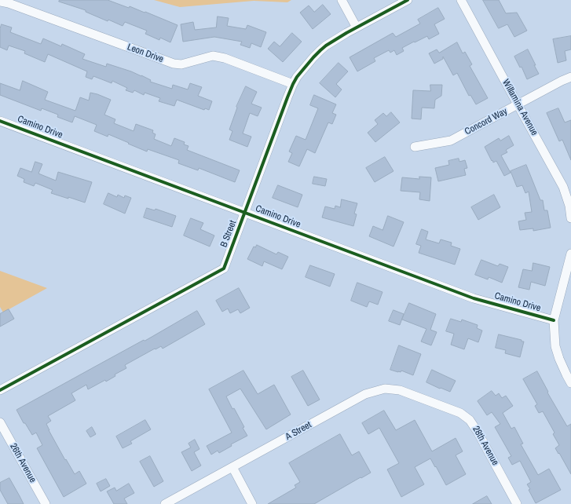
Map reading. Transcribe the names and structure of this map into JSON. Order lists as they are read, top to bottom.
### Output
{
  "streets": {
    "street": [
      "Leon Drive",
      "Willamina Avenue",
      "Concord Way",
      "Camino Drive",
      "B Street",
      "A Street",
      "28th Avenue",
      "26th Avenue"
    ]
  },
  "crossings": [
    ["Leon Drive", "B Street"],
    ["Willamina Avenue", "Concord Way"],
    ["Camino Drive", "B Street"],
    ["A Street", "28th Avenue"]
  ]
}
